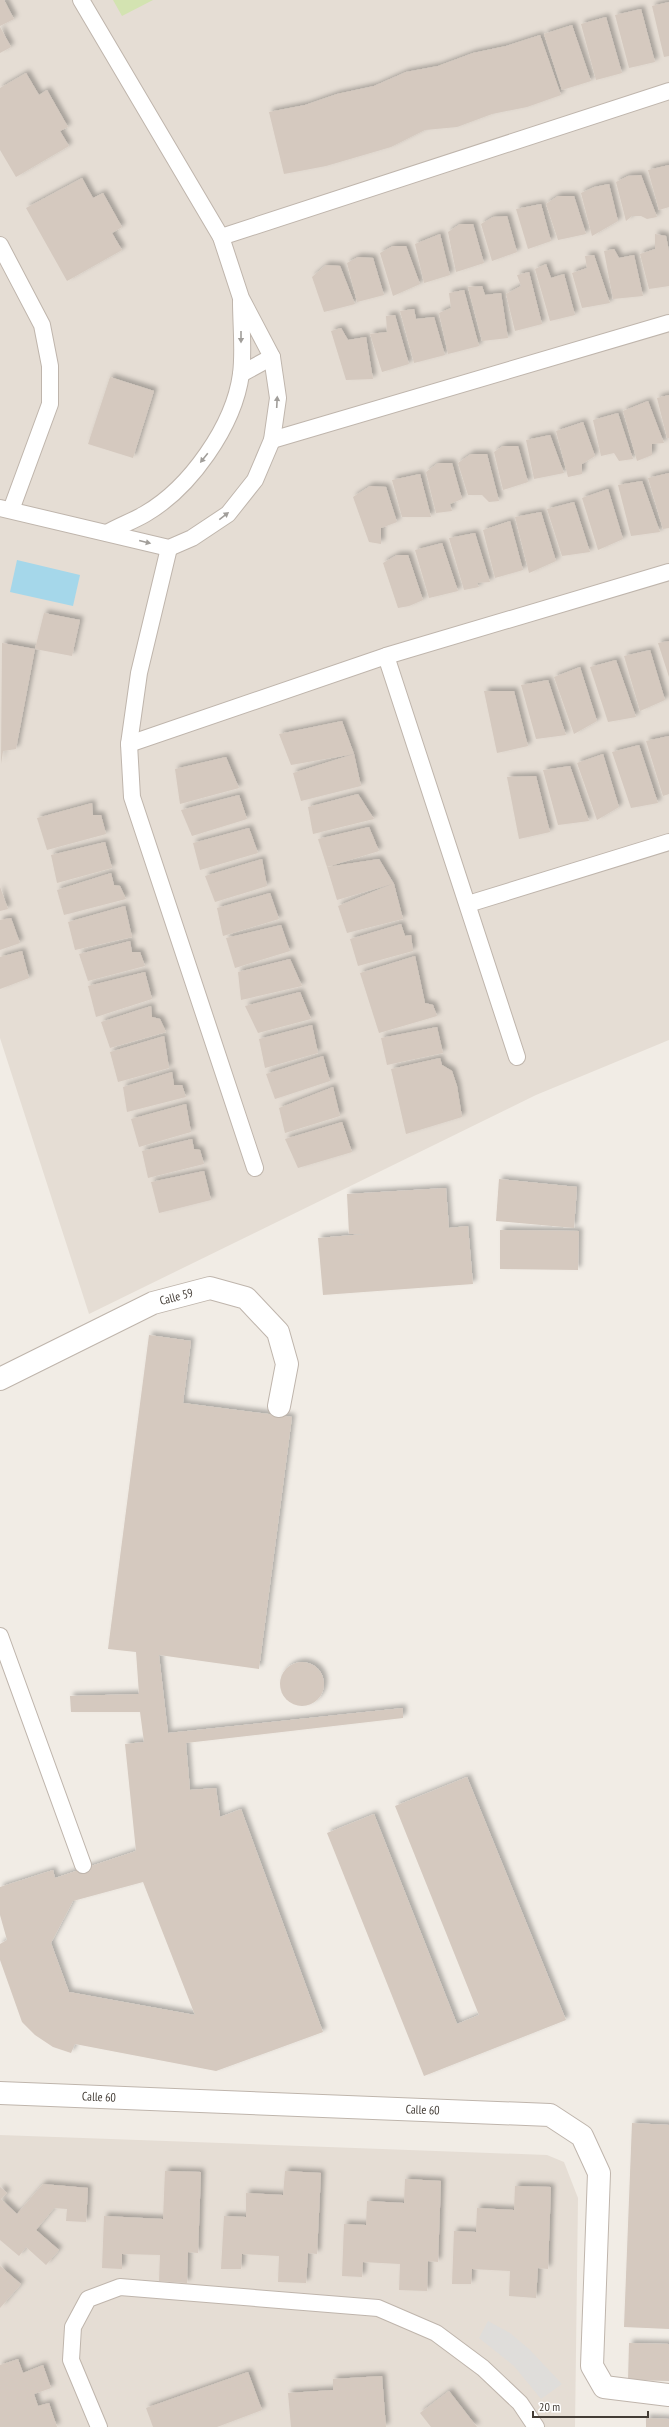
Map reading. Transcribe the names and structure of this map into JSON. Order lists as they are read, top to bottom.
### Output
{
  "streets": {
    "street": ["Calle 59", "Calle 60"]
  },
  "scale_bar": "20 m"
}
